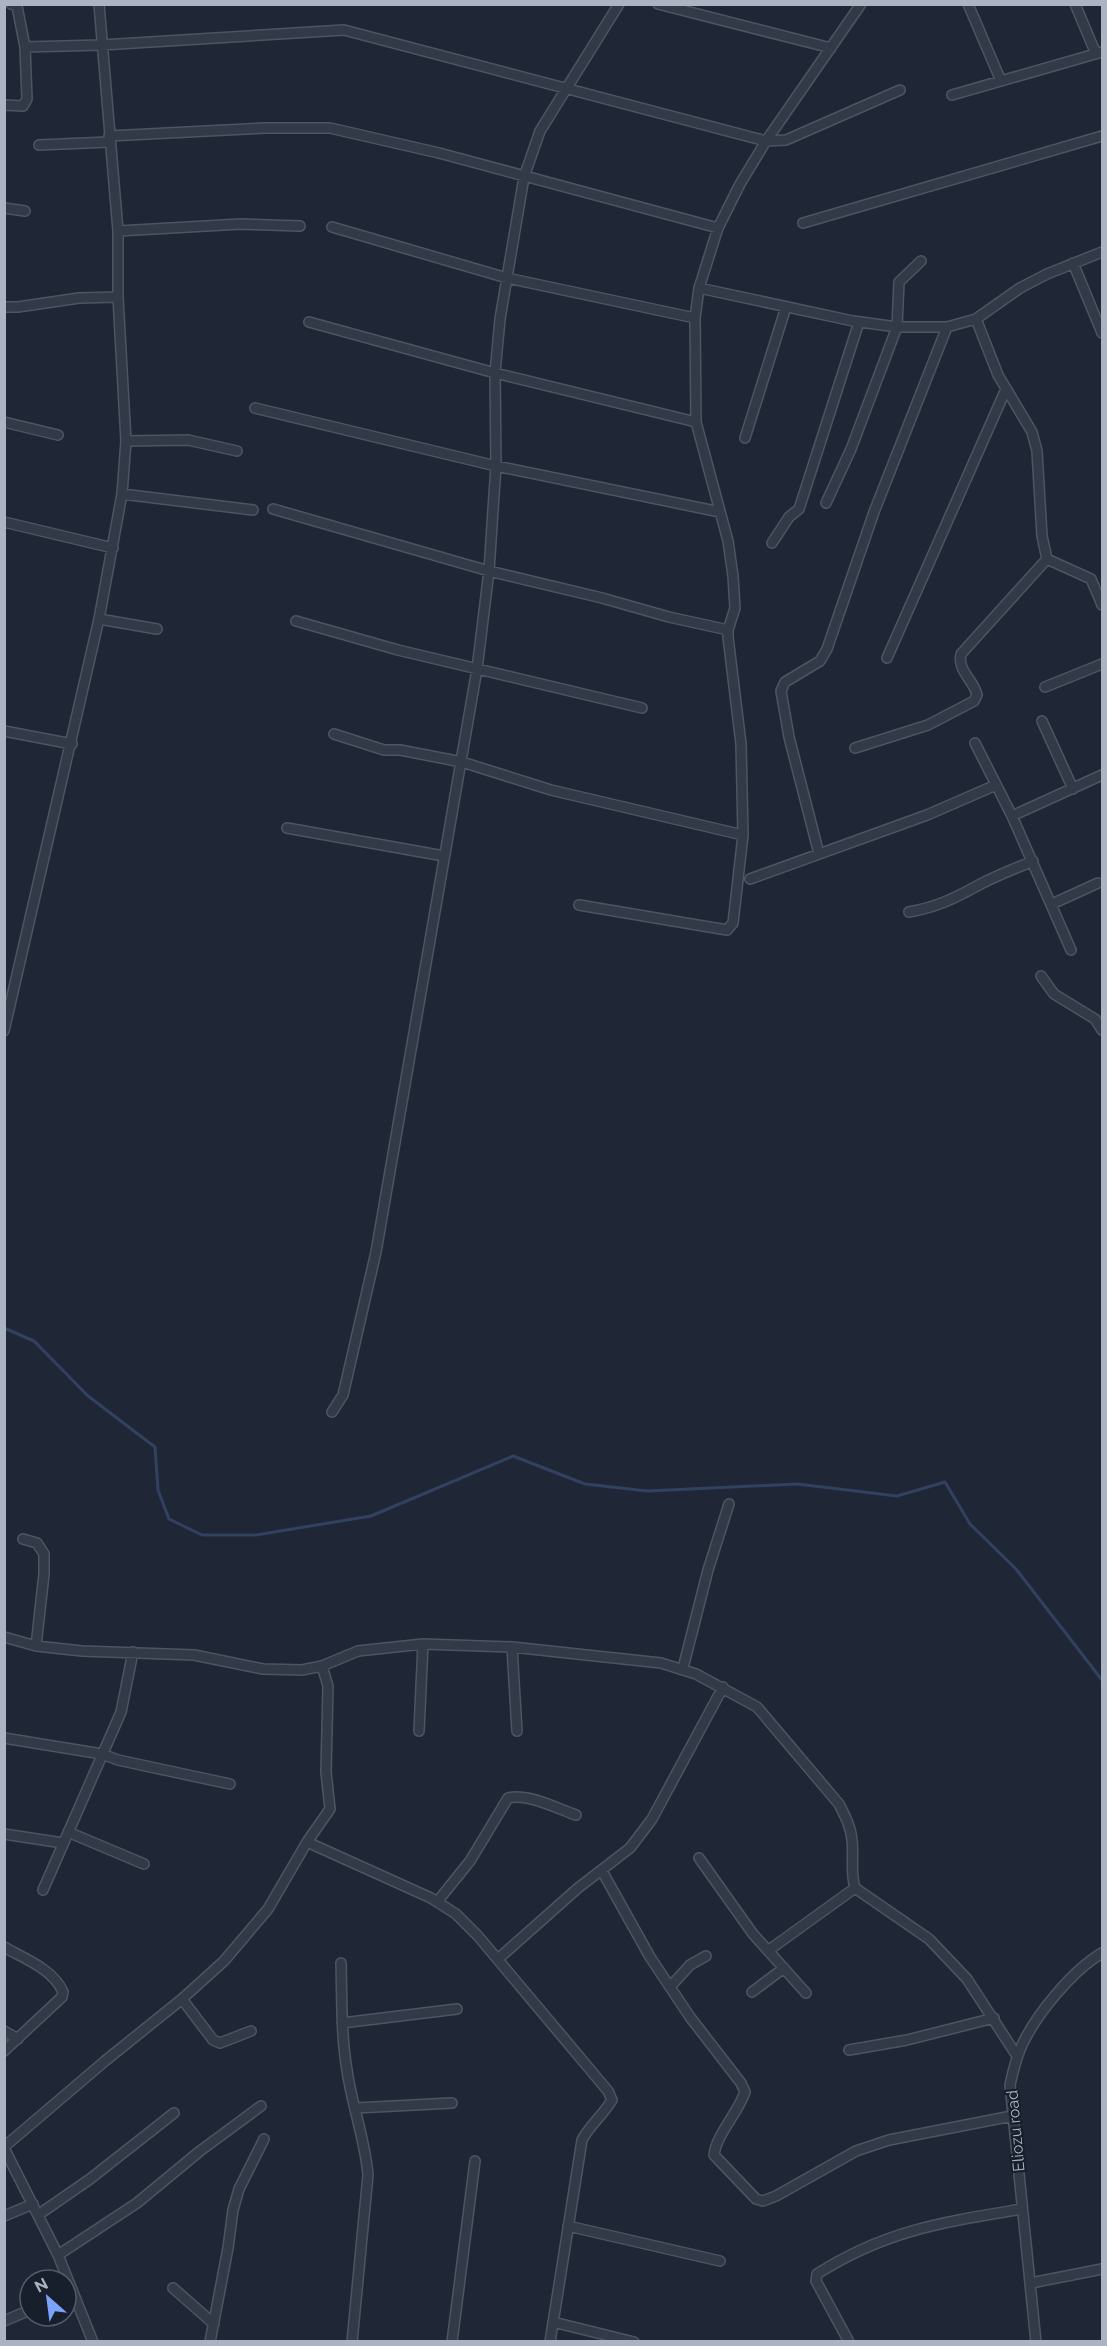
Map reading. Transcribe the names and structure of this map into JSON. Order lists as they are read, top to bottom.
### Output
{
  "streets": {
    "street": ["Eliozu road"]
  },
  "north": "top left"
}
